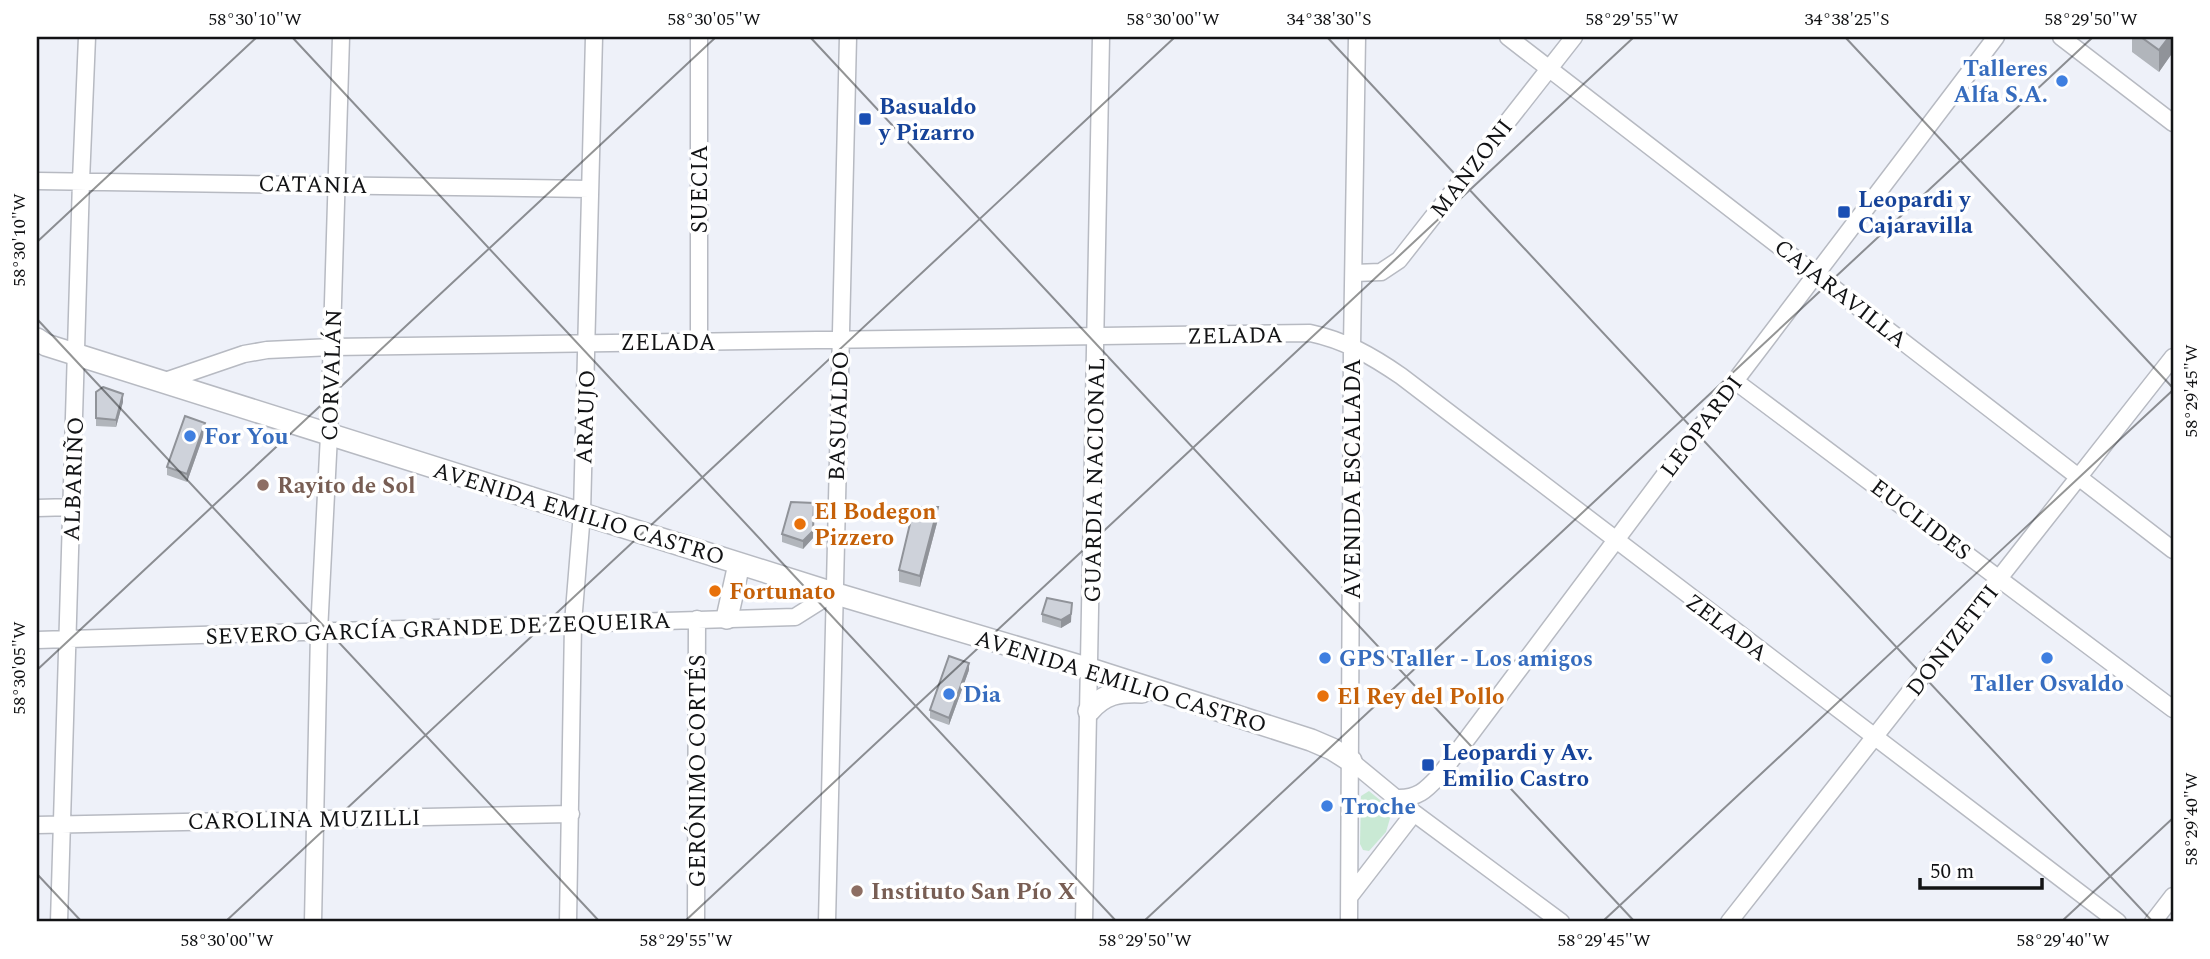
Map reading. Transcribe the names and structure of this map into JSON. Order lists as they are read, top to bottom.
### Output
{
  "streets": {
    "main road": ["AVENIDA EMILIO CASTRO"],
    "street": [
      "MANZONI",
      "CATANIA",
      "SUECIA",
      "CAJARAVILLA",
      "ZELADA",
      "CORVALÁN",
      "BASUALDO",
      "ARAUJO",
      "LEOPARDI",
      "ALBARIÑO",
      "AVENIDA ESCALADA",
      "GUARDIA NACIONAL",
      "EUCLIDES",
      "SEVERO GARCÍA GRANDE DE ZEQUEIRA",
      "DONIZETTI",
      "GERÓNIMO CORTÉS",
      "CAROLINA MUZILLI"
    ]
  },
  "crossings": [
    ["MANZONI", "CAJARAVILLA"],
    ["MANZONI", "AVENIDA ESCALADA"],
    ["CATANIA", "CORVALÁN"],
    ["CATANIA", "ARAUJO"],
    ["CATANIA", "ALBARIÑO"],
    ["SUECIA", "ZELADA"],
    ["CAJARAVILLA", "LEOPARDI"],
    ["CAJARAVILLA", "DONIZETTI"],
    ["ZELADA", "CORVALÁN"],
    ["ZELADA", "BASUALDO"],
    ["ZELADA", "ARAUJO"],
    ["ZELADA", "LEOPARDI"],
    ["ZELADA", "AVENIDA ESCALADA"],
    ["ZELADA", "GUARDIA NACIONAL"],
    ["ZELADA", "AVENIDA EMILIO CASTRO"],
    ["ZELADA", "DONIZETTI"],
    ["CORVALÁN", "AVENIDA EMILIO CASTRO"],
    ["CORVALÁN", "SEVERO GARCÍA GRANDE DE ZEQUEIRA"],
    ["CORVALÁN", "CAROLINA MUZILLI"],
    ["BASUALDO", "AVENIDA EMILIO CASTRO"],
    ["BASUALDO", "SEVERO GARCÍA GRANDE DE ZEQUEIRA"],
    ["ARAUJO", "AVENIDA EMILIO CASTRO"],
    ["ARAUJO", "SEVERO GARCÍA GRANDE DE ZEQUEIRA"],
    ["ARAUJO", "CAROLINA MUZILLI"],
    ["LEOPARDI", "EUCLIDES"],
    ["ALBARIÑO", "AVENIDA EMILIO CASTRO"],
    ["ALBARIÑO", "SEVERO GARCÍA GRANDE DE ZEQUEIRA"],
    ["ALBARIÑO", "CAROLINA MUZILLI"],
    ["AVENIDA ESCALADA", "AVENIDA EMILIO CASTRO"],
    ["GUARDIA NACIONAL", "AVENIDA EMILIO CASTRO"],
    ["AVENIDA EMILIO CASTRO", "SEVERO GARCÍA GRANDE DE ZEQUEIRA"],
    ["EUCLIDES", "DONIZETTI"],
    ["SEVERO GARCÍA GRANDE DE ZEQUEIRA", "GERÓNIMO CORTÉS"]
  ],
  "places": {
    "other": [
      "Talleres Alfa S.A.",
      "For You",
      "Rayito de Sol",
      "El Bodegon Pizzero",
      "Fortunato",
      "GPS Taller - Los amigos",
      "Taller Osvaldo",
      "Dia",
      "El Rey del Pollo",
      "Troche",
      "Instituto San Pío X"
    ],
    "transit": ["Basualdo y Pizarro", "Leopardi y Cajaravilla", "Leopardi y Av. Emilio Castro"]
  },
  "scale_bar": "50 m",
  "coordinates": [
    "58°30'10\"W",
    "58°30'05\"W",
    "58°30'00\"W",
    "34°38'30\"S",
    "58°29'55\"W",
    "34°38'25\"S",
    "58°29'50\"W",
    "58°29'45\"W",
    "58°29'40\"W"
  ]
}
